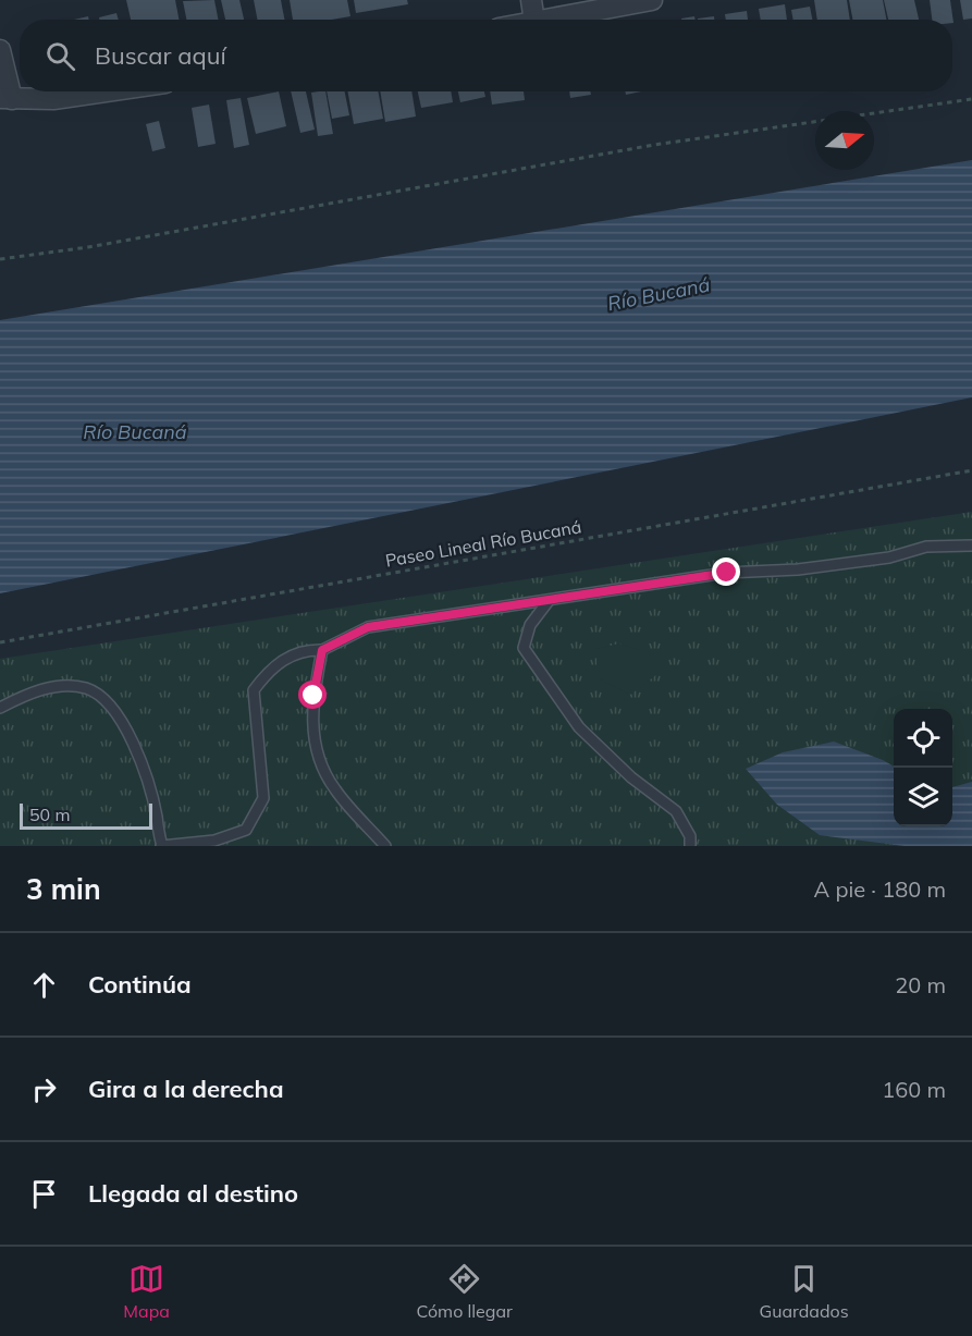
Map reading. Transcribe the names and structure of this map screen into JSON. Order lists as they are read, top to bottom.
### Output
{
  "streets": {
    "path": ["Paseo Lineal Río Bucaná"]
  },
  "water": ["Río Bucaná"],
  "scale_bar": "50 m",
  "north": "right",
  "page": {
    "search": "Buscar aquí",
    "scale": "50 m",
    "heading": ["3 min", "A pie · 180 m"],
    "list": [
      ["Continúa", "20 m"],
      ["Gira a la derecha", "160 m"],
      "Llegada al destino"
    ],
    "nav": ["Mapa", "Cómo llegar", "Guardados"]
  }
}
